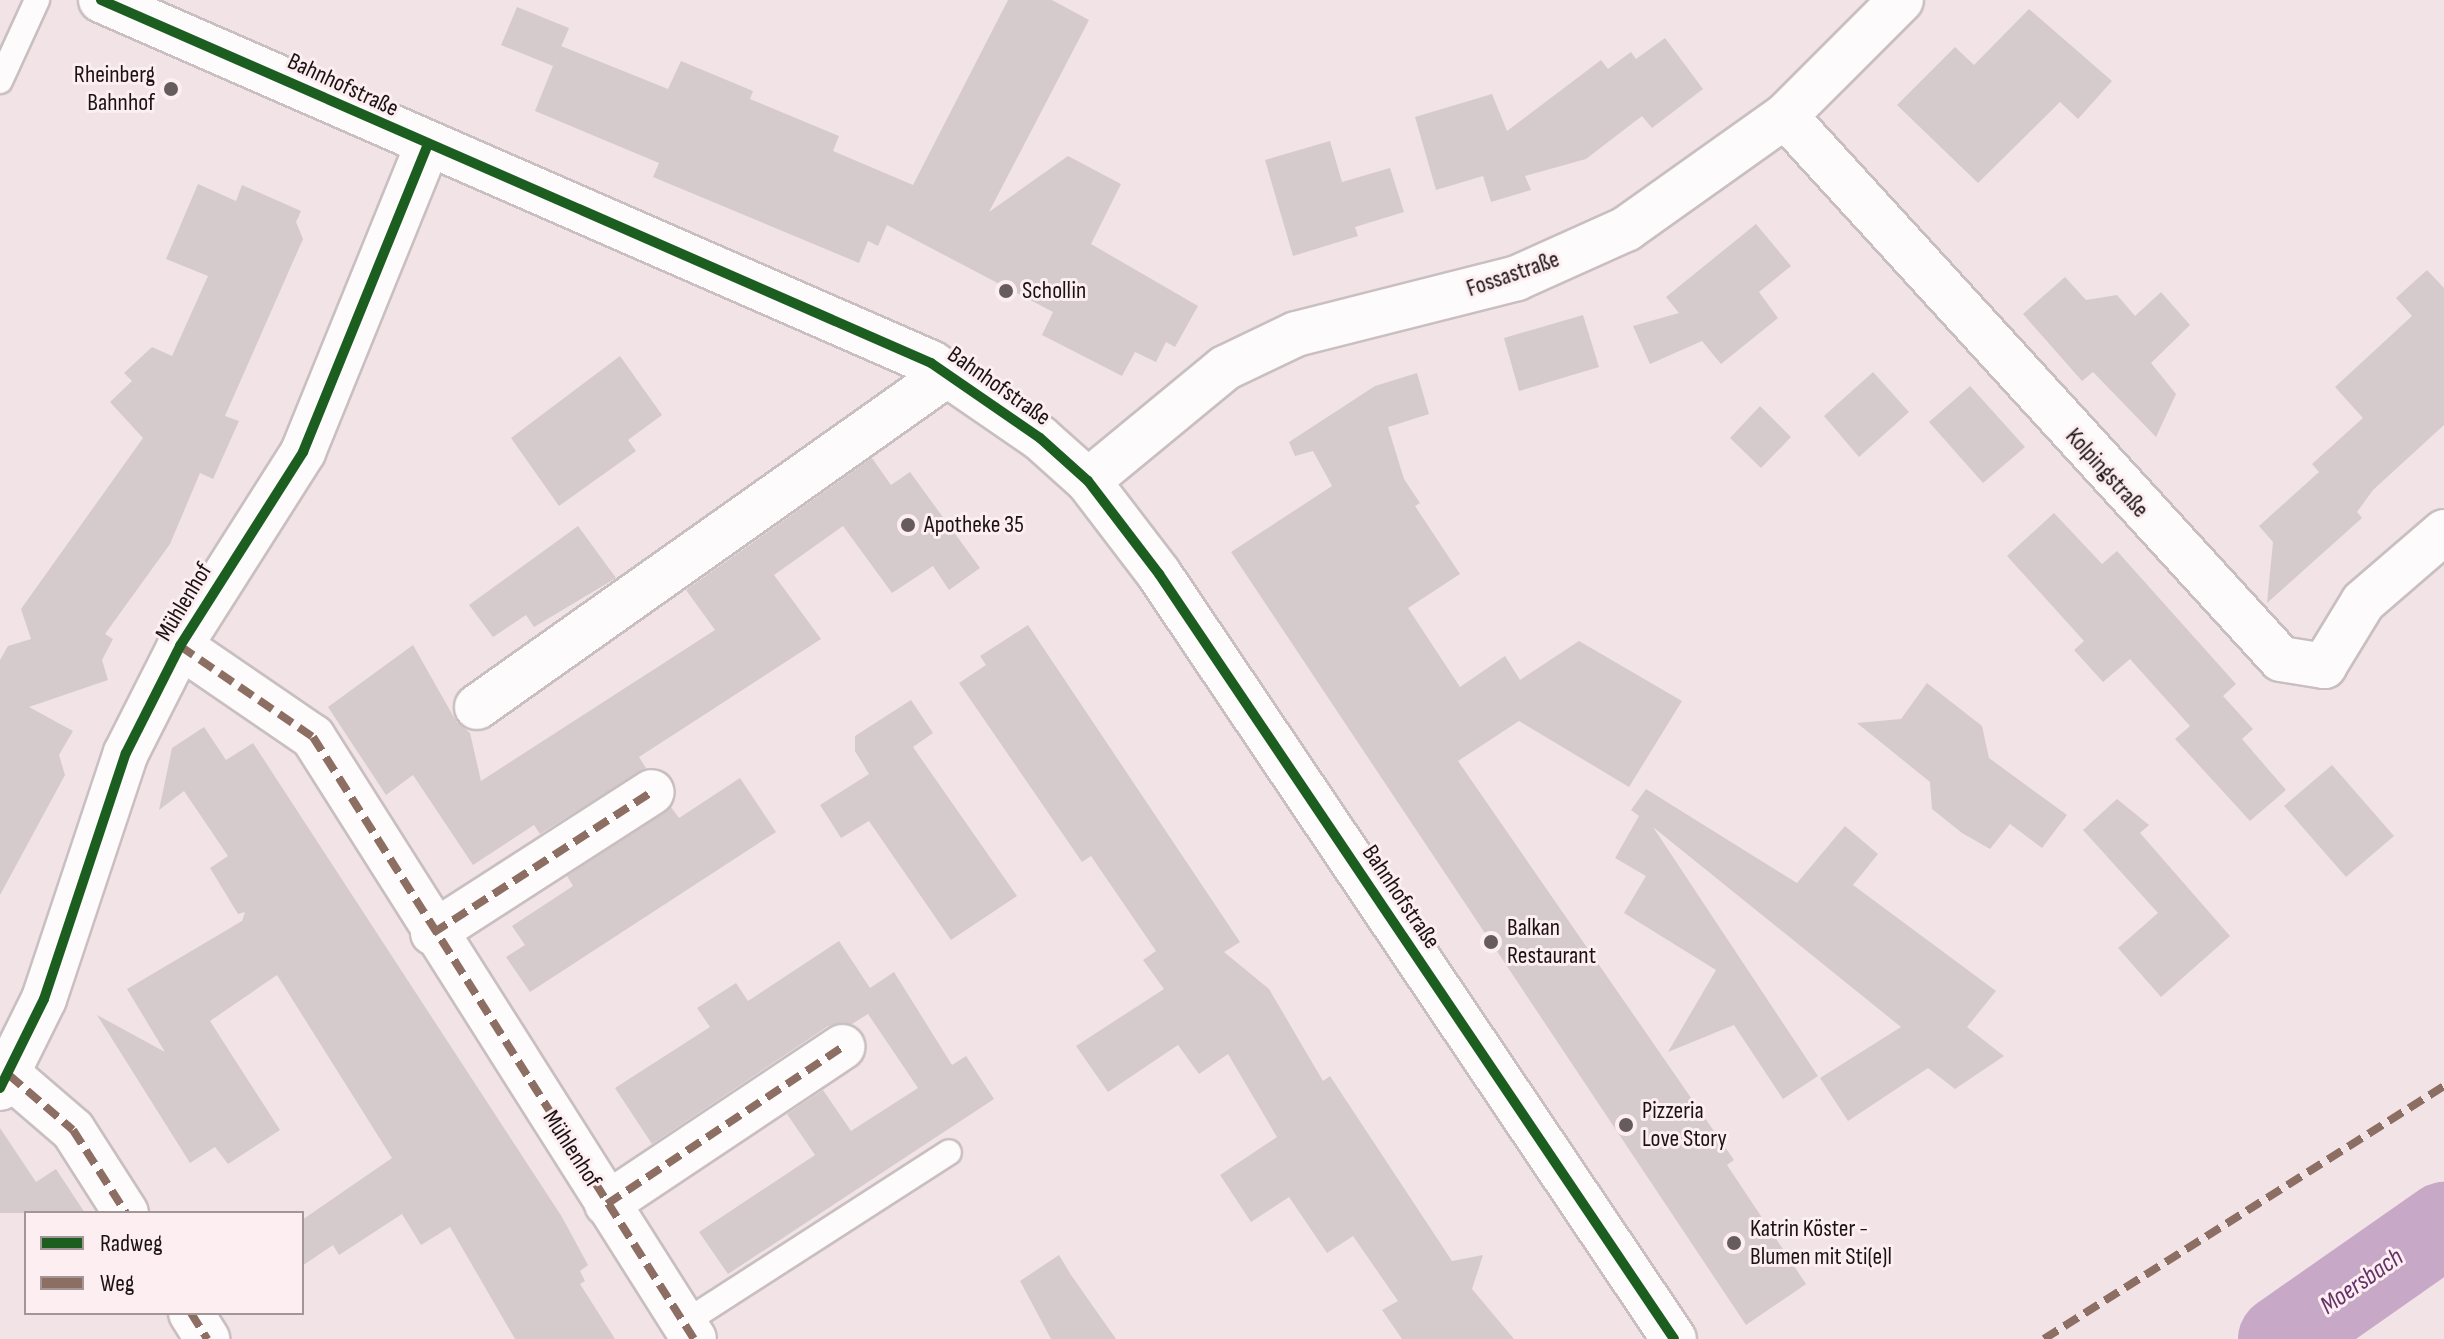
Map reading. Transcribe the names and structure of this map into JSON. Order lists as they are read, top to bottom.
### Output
{
  "streets": {
    "street": [
      "Bahnhofstraße",
      "Fossastraße",
      "Kolpingstraße",
      "Mühlenhof"
    ]
  },
  "crossings": [
    ["Bahnhofstraße", "Fossastraße"],
    ["Bahnhofstraße", "Mühlenhof"],
    ["Fossastraße", "Kolpingstraße"]
  ],
  "water": ["Moersbach"],
  "places": [
    "Rheinberg Bahnhof",
    "Schollin",
    "Apotheke 35",
    "Balkan Restaurant",
    "Pizzeria Love Story",
    "Katrin Köster - Blumen mit Sti(e)l"
  ],
  "legend": ["Radweg", "Weg"]
}
